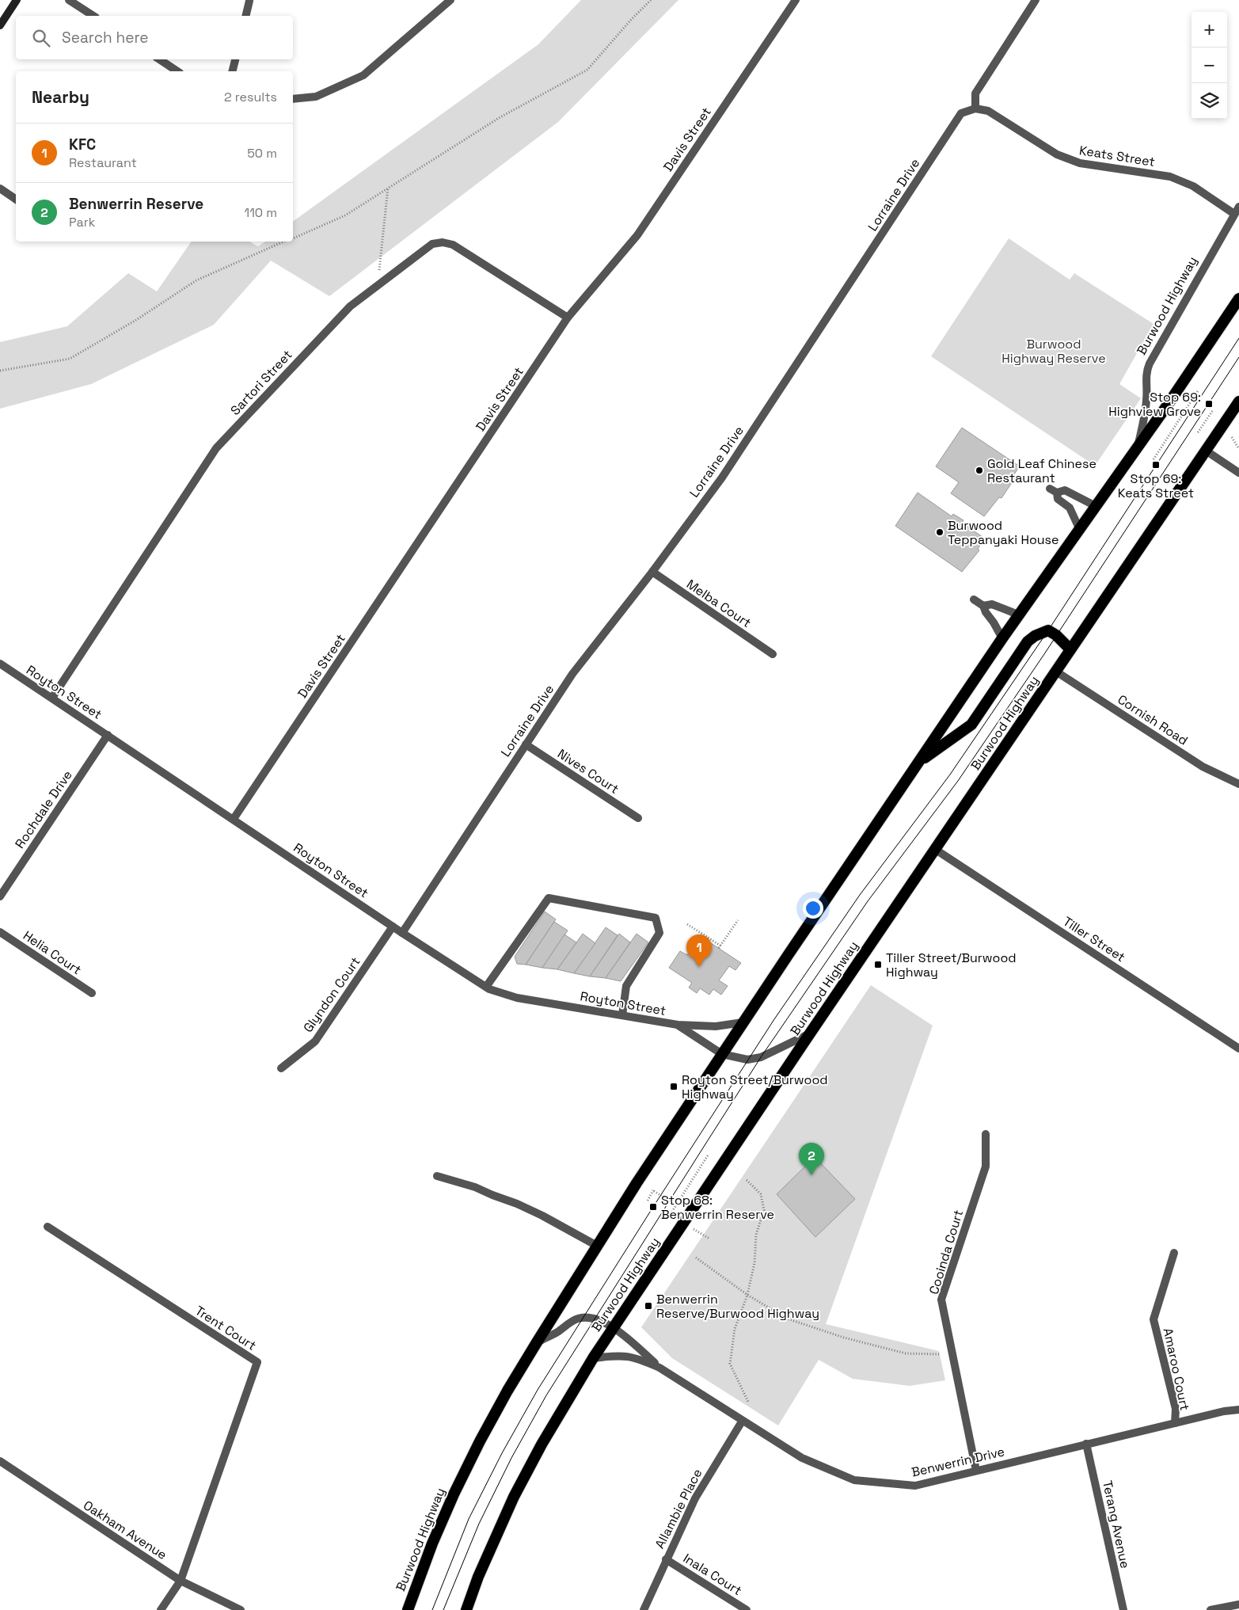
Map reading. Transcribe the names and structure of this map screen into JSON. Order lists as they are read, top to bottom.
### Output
{
  "streets": {
    "highway": ["Burwood Highway"],
    "street": [
      "Davis Street",
      "Keats Street",
      "Lorraine Drive",
      "Sartori Street",
      "Melba Court",
      "Royton Street",
      "Cornish Road",
      "Nives Court",
      "Rochdale Drive",
      "Tiller Street",
      "Helia Court",
      "Glyndon Court",
      "Cooinda Court",
      "Trent Court",
      "Amaroo Court",
      "Benwerrin Drive",
      "Allambie Place",
      "Terang Avenue",
      "Oakham Avenue",
      "Inala Court"
    ]
  },
  "crossings": [
    ["Davis Street", "Sartori Street"],
    ["Davis Street", "Royton Street"],
    ["Keats Street", "Lorraine Drive"],
    ["Keats Street", "Burwood Highway"],
    ["Lorraine Drive", "Melba Court"],
    ["Lorraine Drive", "Royton Street"],
    ["Lorraine Drive", "Nives Court"],
    ["Burwood Highway", "Royton Street"],
    ["Burwood Highway", "Cornish Road"],
    ["Burwood Highway", "Tiller Street"],
    ["Burwood Highway", "Benwerrin Drive"],
    ["Sartori Street", "Royton Street"],
    ["Royton Street", "Rochdale Drive"],
    ["Royton Street", "Glyndon Court"],
    ["Cooinda Court", "Benwerrin Drive"],
    ["Trent Court", "Oakham Avenue"],
    ["Amaroo Court", "Benwerrin Drive"],
    ["Benwerrin Drive", "Allambie Place"],
    ["Benwerrin Drive", "Terang Avenue"],
    ["Allambie Place", "Inala Court"]
  ],
  "parks": ["Burwood Highway Reserve"],
  "places": {
    "transit": [
      "Stop 69: Highview Grove",
      "Stop 69: Keats Street",
      "Tiller Street/Burwood Highway",
      "Royton Street/Burwood Highway",
      "Stop 68: Benwerrin Reserve",
      "Benwerrin Reserve/Burwood Highway"
    ],
    "other": ["Gold Leaf Chinese Restaurant", "Burwood Teppanyaki House"]
  },
  "page": {
    "map_buttons": ["+", "−"],
    "search": "Search here",
    "heading": ["Nearby", "2 results"],
    "list": [
      {
        "mark": "1",
        "name": "KFC",
        "note": "Restaurant",
        "value": "50 m"
      },
      {
        "mark": "2",
        "name": "Benwerrin Reserve",
        "note": "Park",
        "value": "110 m"
      }
    ],
    "pins": ["1", "2"]
  }
}
